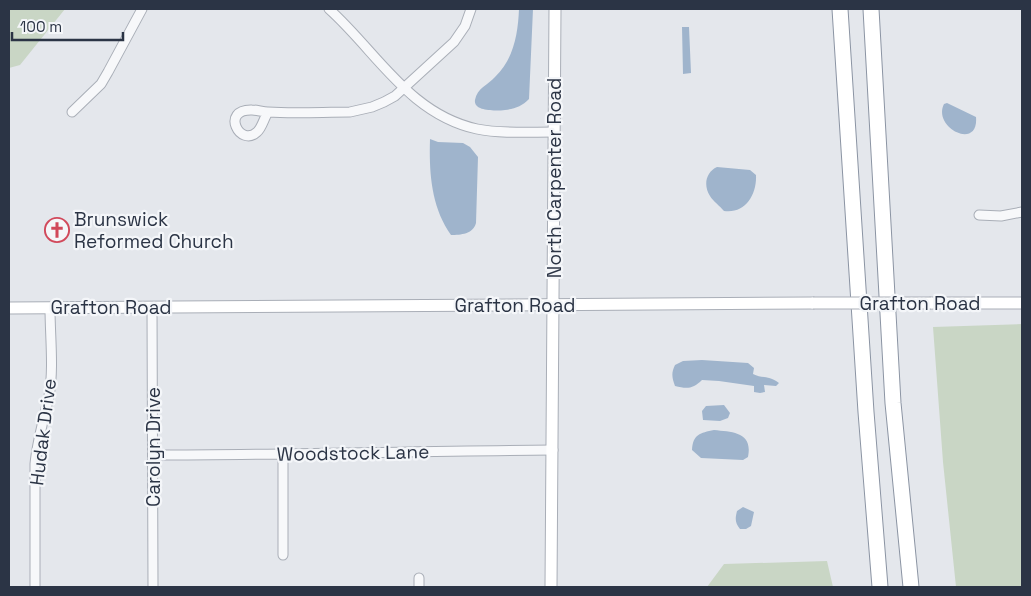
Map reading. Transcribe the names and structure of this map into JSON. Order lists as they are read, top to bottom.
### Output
{
  "streets": {
    "street": [
      "North Carpenter Road",
      "Grafton Road",
      "Hudak Drive",
      "Carolyn Drive",
      "Woodstock Lane"
    ]
  },
  "crossings": [
    ["North Carpenter Road", "Grafton Road"],
    ["North Carpenter Road", "Woodstock Lane"],
    ["Grafton Road", "Hudak Drive"],
    ["Grafton Road", "Carolyn Drive"],
    ["Carolyn Drive", "Woodstock Lane"]
  ],
  "places": {
    "church": ["Brunswick Reformed Church"]
  },
  "scale_bar": "100 m"
}
